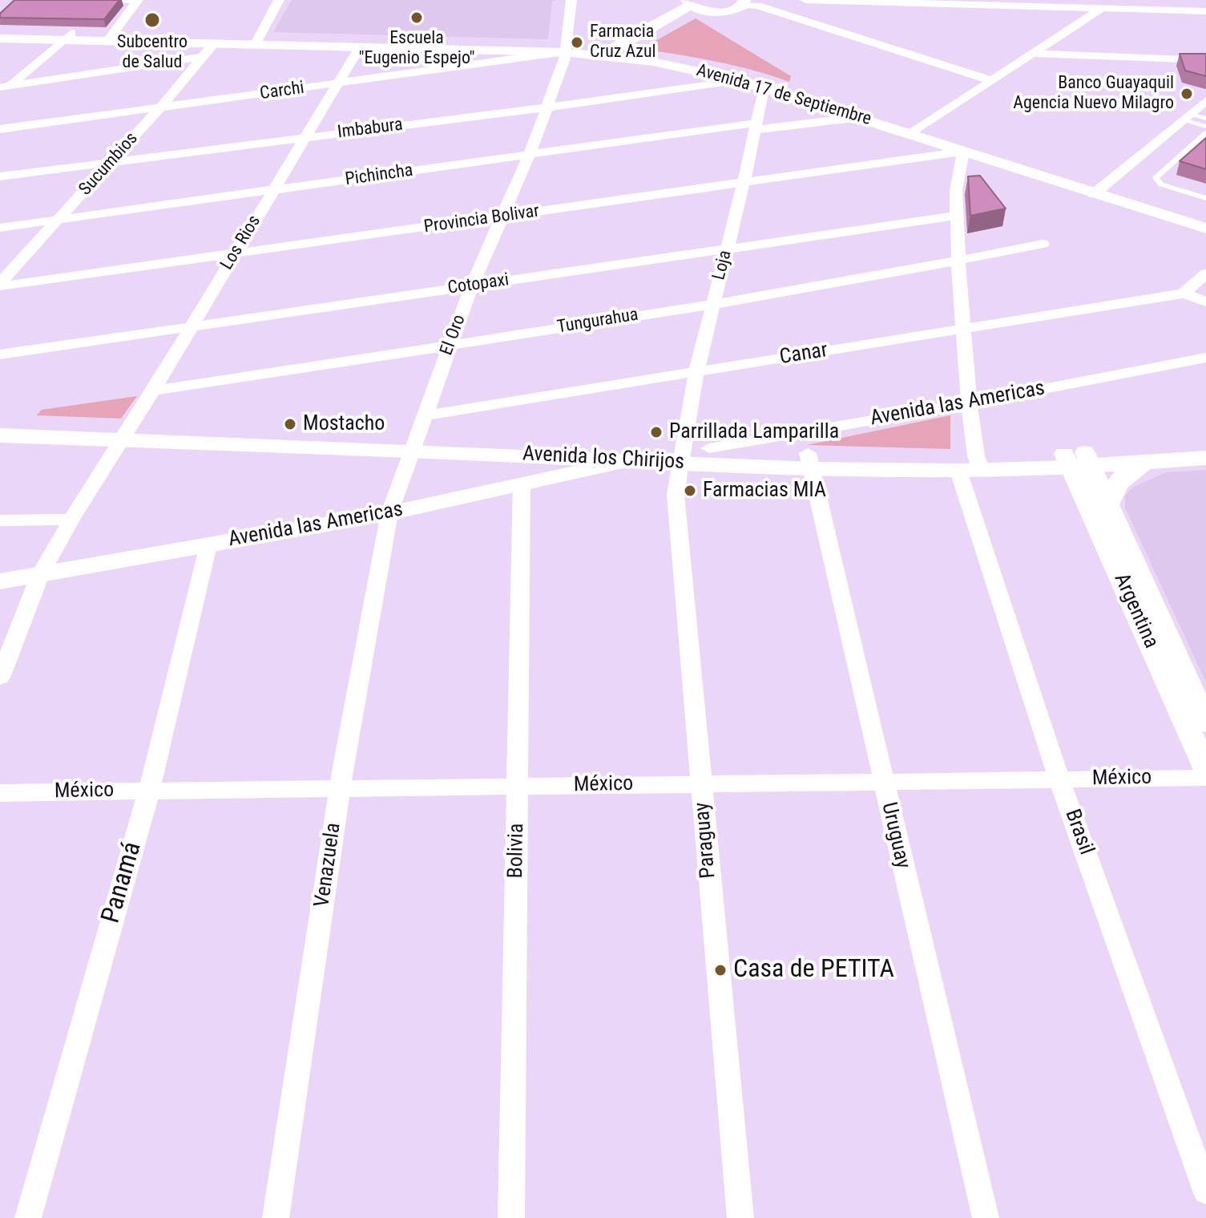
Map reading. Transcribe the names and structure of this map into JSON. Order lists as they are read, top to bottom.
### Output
{
  "streets": {
    "main road": ["Avenida los Chirijos"],
    "street": [
      "Carchi",
      "Avenida 17 de Septiembre",
      "Imbabura",
      "Sucumbios",
      "Pichincha",
      "Provincia Bolivar",
      "Los Rios",
      "Loja",
      "Cotopaxi",
      "Tungurahua",
      "El Oro",
      "Canar",
      "Avenida las Americas",
      "Argentina",
      "México",
      "Brasil",
      "Uruguay",
      "Paraguay",
      "Bolivia",
      "Venazuela",
      "Panamá"
    ]
  },
  "crossings": [
    ["Carchi", "Avenida 17 de Septiembre"],
    ["Carchi", "Sucumbios"],
    ["Carchi", "Los Rios"],
    ["Carchi", "El Oro"],
    ["Avenida 17 de Septiembre", "Imbabura"],
    ["Avenida 17 de Septiembre", "Sucumbios"],
    ["Avenida 17 de Septiembre", "Pichincha"],
    ["Avenida 17 de Septiembre", "Provincia Bolivar"],
    ["Avenida 17 de Septiembre", "Los Rios"],
    ["Avenida 17 de Septiembre", "Loja"],
    ["Avenida 17 de Septiembre", "El Oro"],
    ["Avenida 17 de Septiembre", "Brasil"],
    ["Imbabura", "Sucumbios"],
    ["Imbabura", "Los Rios"],
    ["Imbabura", "El Oro"],
    ["Sucumbios", "Pichincha"],
    ["Sucumbios", "Provincia Bolivar"],
    ["Pichincha", "Los Rios"],
    ["Pichincha", "Loja"],
    ["Pichincha", "El Oro"],
    ["Provincia Bolivar", "Los Rios"],
    ["Provincia Bolivar", "Loja"],
    ["Provincia Bolivar", "El Oro"],
    ["Provincia Bolivar", "Brasil"],
    ["Los Rios", "Cotopaxi"],
    ["Los Rios", "Tungurahua"],
    ["Los Rios", "Avenida las Americas"],
    ["Los Rios", "Avenida los Chirijos"],
    ["Loja", "Cotopaxi"],
    ["Loja", "Tungurahua"],
    ["Loja", "Canar"],
    ["Loja", "Avenida los Chirijos"],
    ["Loja", "Paraguay"],
    ["Cotopaxi", "El Oro"],
    ["Cotopaxi", "Brasil"],
    ["Tungurahua", "El Oro"],
    ["Tungurahua", "Brasil"],
    ["El Oro", "Canar"],
    ["El Oro", "Avenida las Americas"],
    ["El Oro", "Avenida los Chirijos"],
    ["El Oro", "Venazuela"],
    ["Canar", "Avenida los Chirijos"],
    ["Canar", "Brasil"],
    ["Avenida las Americas", "Avenida los Chirijos"],
    ["Avenida las Americas", "Brasil"],
    ["Avenida las Americas", "Bolivia"],
    ["Avenida las Americas", "Venazuela"],
    ["Avenida las Americas", "Panamá"],
    ["Avenida los Chirijos", "Argentina"],
    ["Avenida los Chirijos", "Brasil"],
    ["Avenida los Chirijos", "Uruguay"],
    ["Avenida los Chirijos", "Paraguay"],
    ["México", "Brasil"],
    ["México", "Uruguay"],
    ["México", "Paraguay"],
    ["México", "Bolivia"],
    ["México", "Venazuela"],
    ["México", "Panamá"]
  ],
  "places": [
    "Escuela \"Eugenio Espejo\"",
    "Subcentro de Salud",
    "Farmacia Cruz Azul",
    "Banco Guayaquil Agencia Nuevo Milagro",
    "Mostacho",
    "Parrillada Lamparilla",
    "Farmacias MIA",
    "Casa de PETITA"
  ]
}
